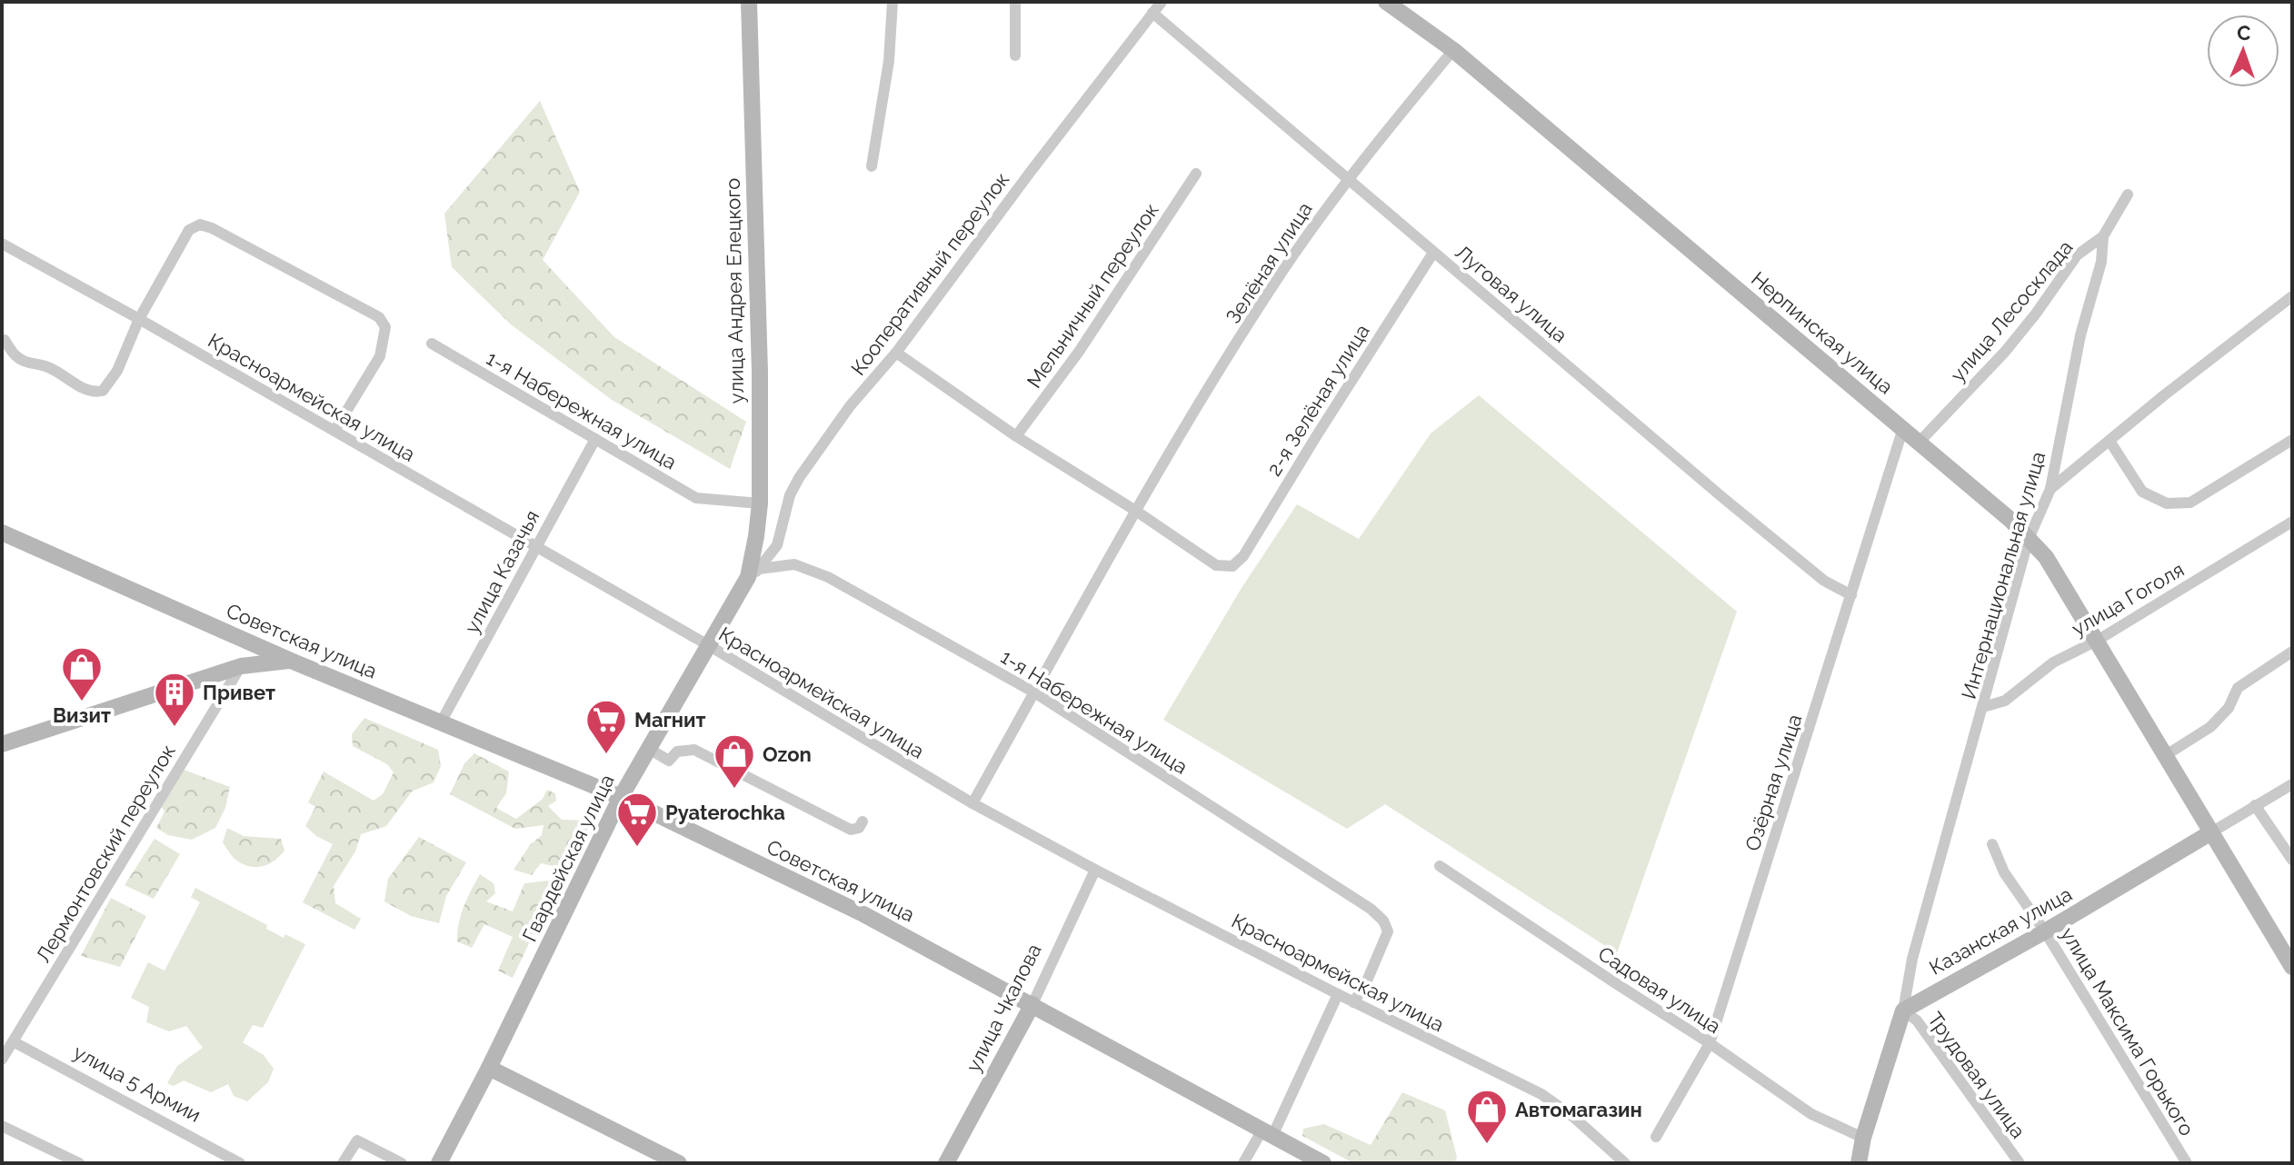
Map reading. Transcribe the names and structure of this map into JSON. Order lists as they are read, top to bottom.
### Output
{
  "streets": {
    "main road": [
      "улица Андрея Елецкого",
      "Нерпинская улица",
      "Советская улица",
      "Гвардейская улица",
      "Казанская улица",
      "улица Чкалова"
    ],
    "street": [
      "Зелёная улица",
      "Кооперативный переулок",
      "Луговая улица",
      "Мельничный переулок",
      "улица Лесосклада",
      "Красноармейская улица",
      "2-я Зелёная улица",
      "1-я Набережная улица",
      "улица Казачья",
      "Интернациональная улица",
      "улица Гоголя",
      "Озёрная улица",
      "Лермонтовский переулок",
      "Садовая улица",
      "улица Максима Горького",
      "Трудовая улица",
      "улица 5 Армии"
    ]
  },
  "crossings": [
    ["Зелёная улица", "Луговая улица"],
    ["Зелёная улица", "Нерпинская улица"],
    ["Зелёная улица", "Красноармейская улица"],
    ["Зелёная улица", "2-я Зелёная улица"],
    ["Зелёная улица", "1-я Набережная улица"],
    ["Кооперативный переулок", "улица Андрея Елецкого"],
    ["Кооперативный переулок", "Луговая улица"],
    ["Кооперативный переулок", "1-я Набережная улица"],
    ["Кооперативный переулок", "Гвардейская улица"],
    ["улица Андрея Елецкого", "1-я Набережная улица"],
    ["улица Андрея Елецкого", "Гвардейская улица"],
    ["Луговая улица", "2-я Зелёная улица"],
    ["Луговая улица", "Озёрная улица"],
    ["улица Лесосклада", "Нерпинская улица"],
    ["улица Лесосклада", "Интернациональная улица"],
    ["Нерпинская улица", "Интернациональная улица"],
    ["Нерпинская улица", "улица Гоголя"],
    ["Нерпинская улица", "Озёрная улица"],
    ["Нерпинская улица", "Казанская улица"],
    ["Красноармейская улица", "1-я Набережная улица"],
    ["Красноармейская улица", "улица Казачья"],
    ["Красноармейская улица", "Гвардейская улица"],
    ["Красноармейская улица", "улица Чкалова"],
    ["1-я Набережная улица", "улица Казачья"],
    ["1-я Набережная улица", "Гвардейская улица"],
    ["улица Казачья", "Советская улица"],
    ["Интернациональная улица", "улица Гоголя"],
    ["Интернациональная улица", "Казанская улица"],
    ["Интернациональная улица", "Трудовая улица"],
    ["Советская улица", "Гвардейская улица"],
    ["Советская улица", "улица Чкалова"],
    ["Озёрная улица", "Садовая улица"],
    ["Лермонтовский переулок", "улица 5 Армии"],
    ["Казанская улица", "улица Максима Горького"],
    ["Казанская улица", "Трудовая улица"]
  ],
  "places": {
    "shop": ["Визит", "Ozon", "Автомагазин"],
    "building": ["Привет"],
    "supermarket": ["Магнит", "Pyaterochka"]
  },
  "north": "top"
}
